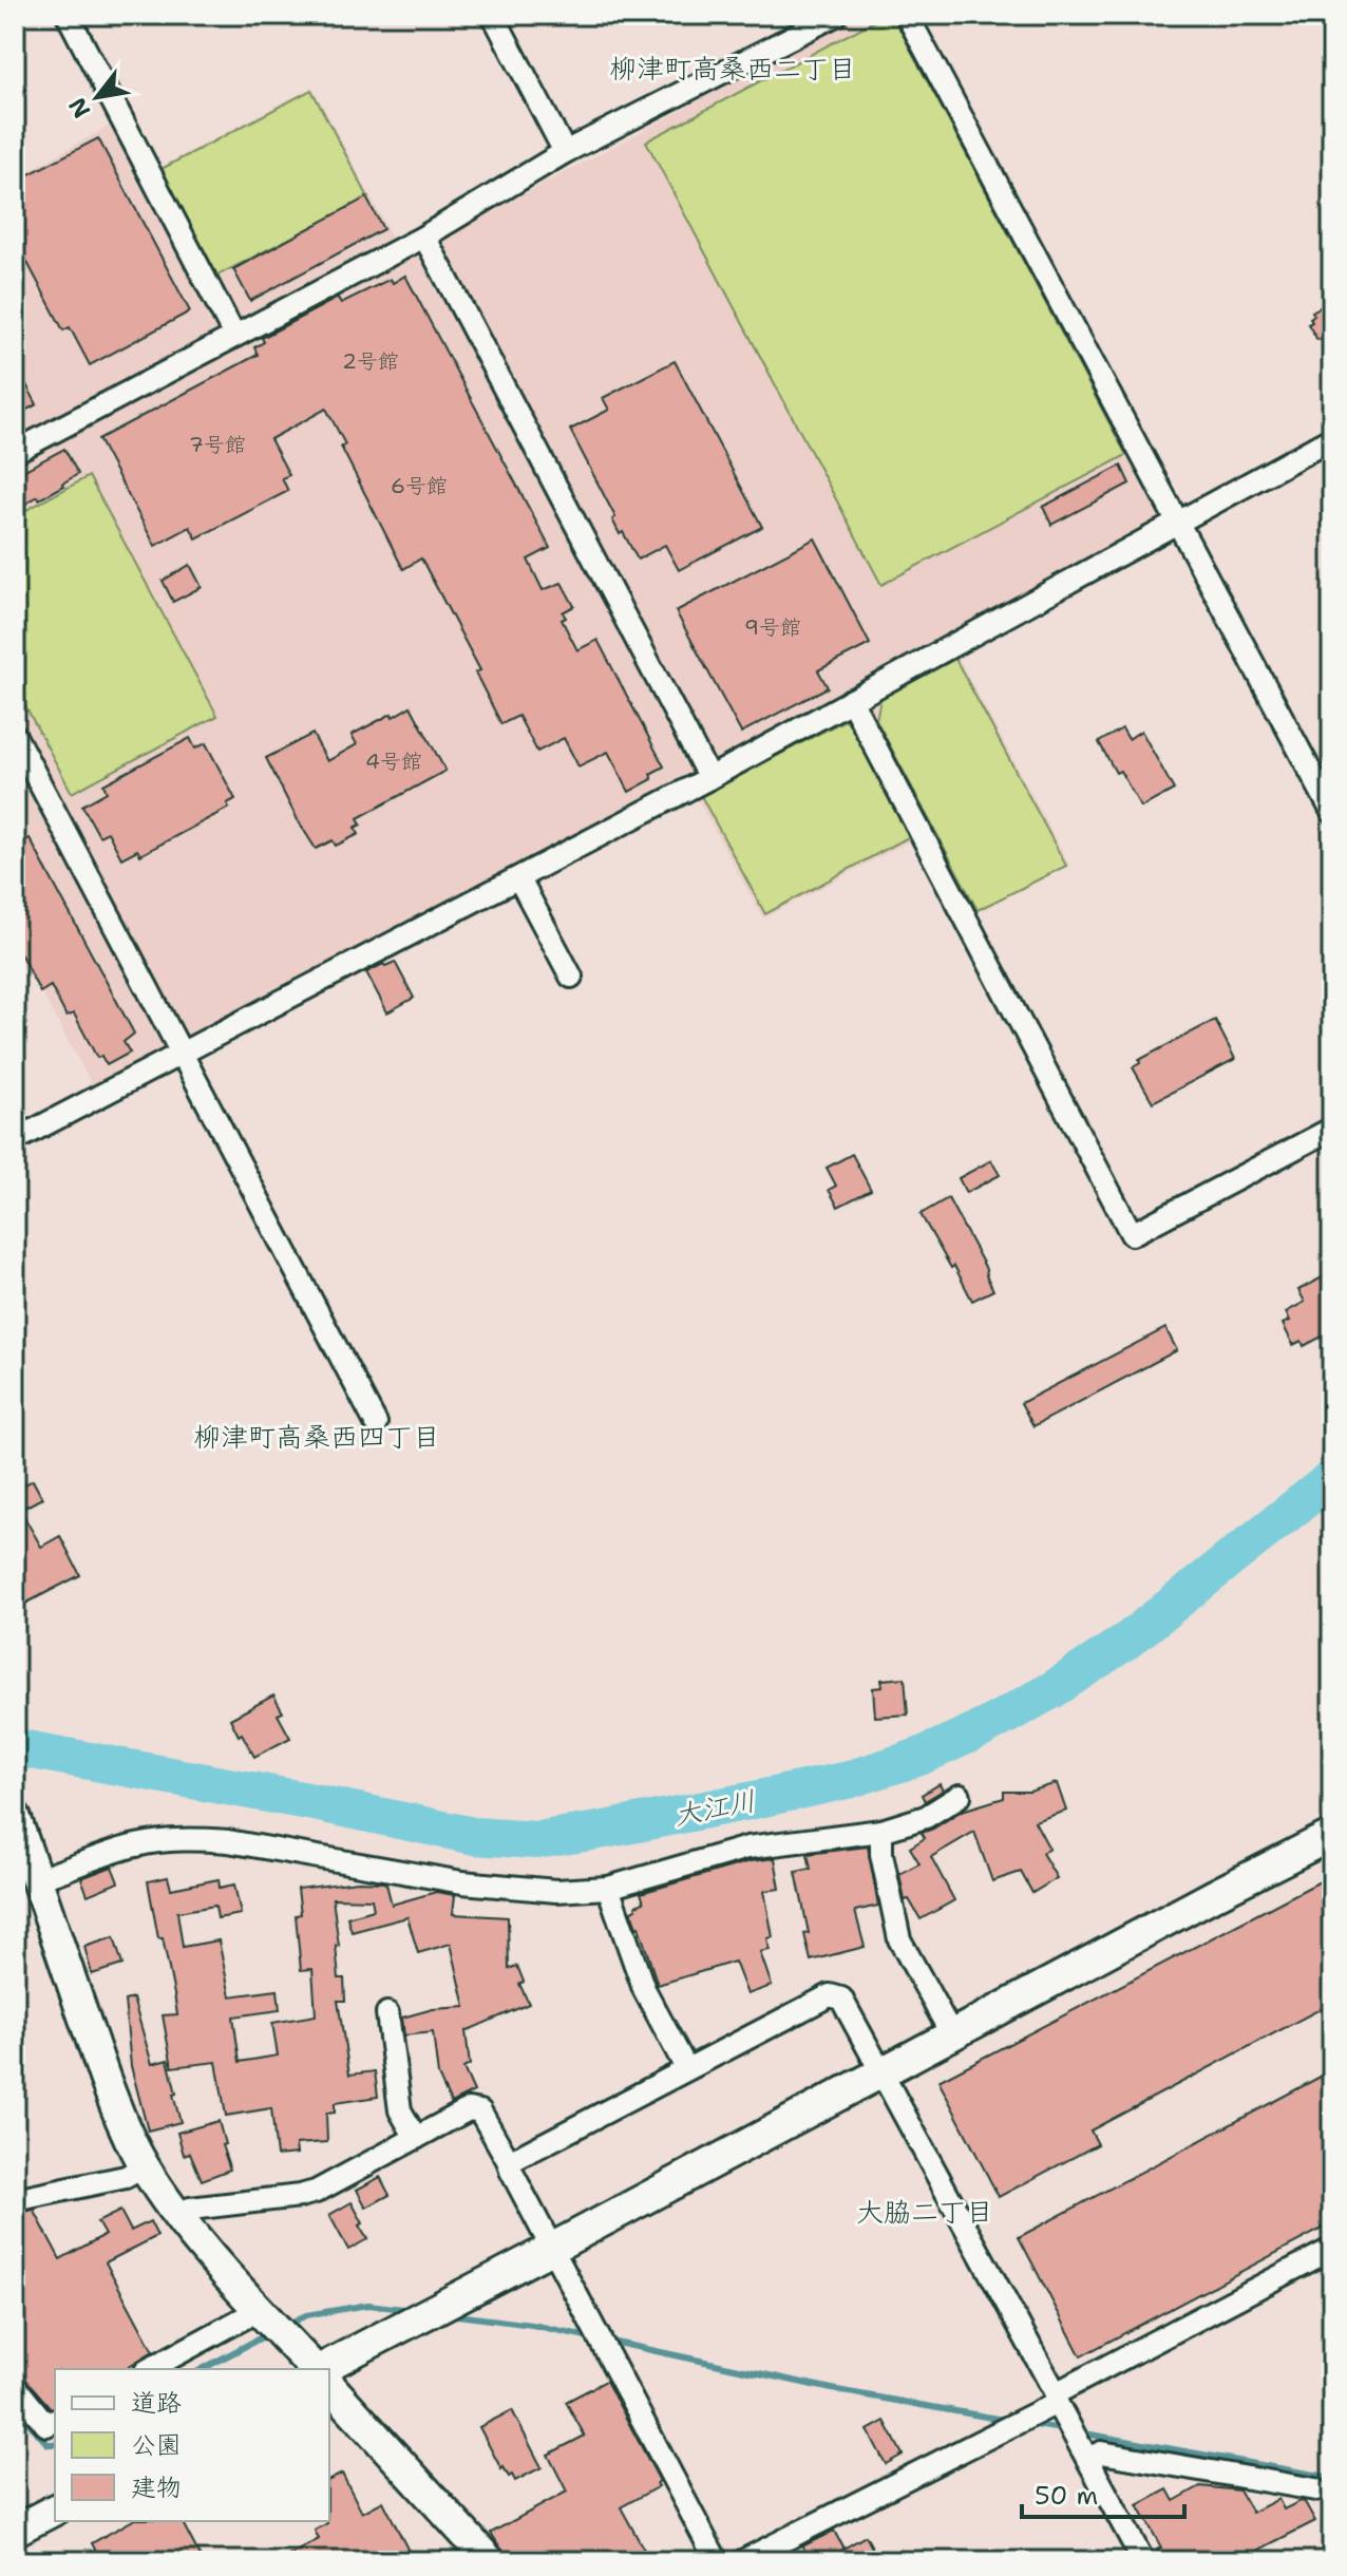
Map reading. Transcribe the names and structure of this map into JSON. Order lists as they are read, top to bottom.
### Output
{
  "districts": ["柳津町高桑西二丁目", "柳津町高桑西四丁目", "大脇二丁目"],
  "water": ["大江川"],
  "house_numbers": [
    "2号館",
    "7号館",
    "6号館",
    "9号館",
    "4号館"
  ],
  "legend": ["道路", "公園", "建物"],
  "scale_bar": "50 m",
  "north": "bottom left"
}
